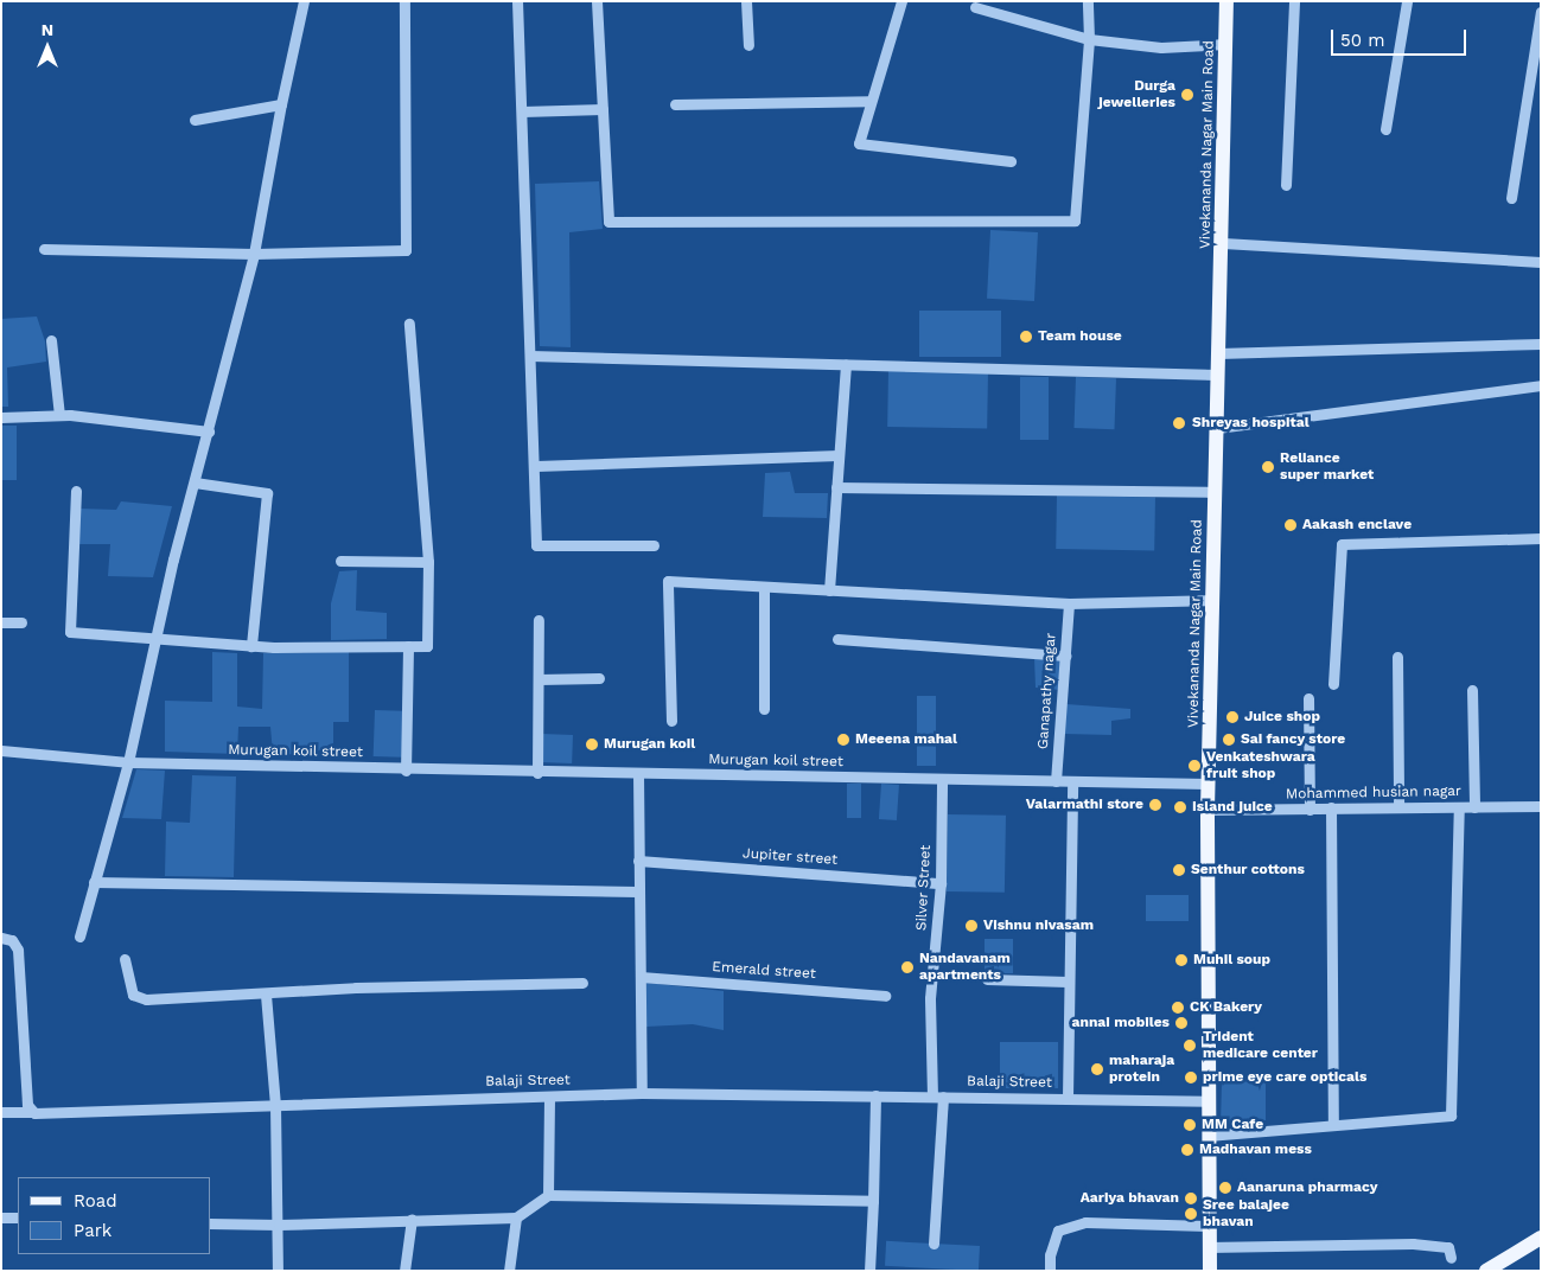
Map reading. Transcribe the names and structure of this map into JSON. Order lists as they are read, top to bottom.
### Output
{
  "streets": {
    "main road": ["Vivekananda Nagar Main Road"],
    "street": [
      "Ganapathy nagar",
      "Murugan koil street",
      "Mohammed husian nagar",
      "Jupiter street",
      "Silver Street",
      "Emerald street",
      "Balaji Street"
    ]
  },
  "crossings": [
    ["Vivekananda Nagar Main Road", "Murugan koil street"],
    ["Vivekananda Nagar Main Road", "Mohammed husian nagar"],
    ["Vivekananda Nagar Main Road", "Balaji Street"],
    ["Ganapathy nagar", "Murugan koil street"],
    ["Murugan koil street", "Silver Street"],
    ["Jupiter street", "Silver Street"],
    ["Silver Street", "Balaji Street"]
  ],
  "places": [
    "Durga jewelleries",
    "Team house",
    "Shreyas hospital",
    "Reliance super market",
    "Aakash enclave",
    "Juice shop",
    "Meeena mahal",
    "Sai fancy store",
    "Murugan koil",
    "Venkateshwara fruit shop",
    "Valarmathi store",
    "Island juice",
    "Senthur cottons",
    "Vishnu nivasam",
    "Muhil soup",
    "Nandavanam apartments",
    "CK Bakery",
    "annai mobiles",
    "Trident medicare center",
    "maharaja protein",
    "prime eye care opticals",
    "MM Cafe",
    "Madhavan mess",
    "Aanaruna pharmacy",
    "Aariya bhavan",
    "Sree balajee bhavan"
  ],
  "legend": ["Road", "Park"],
  "scale_bar": "50 m",
  "north": "top"
}
